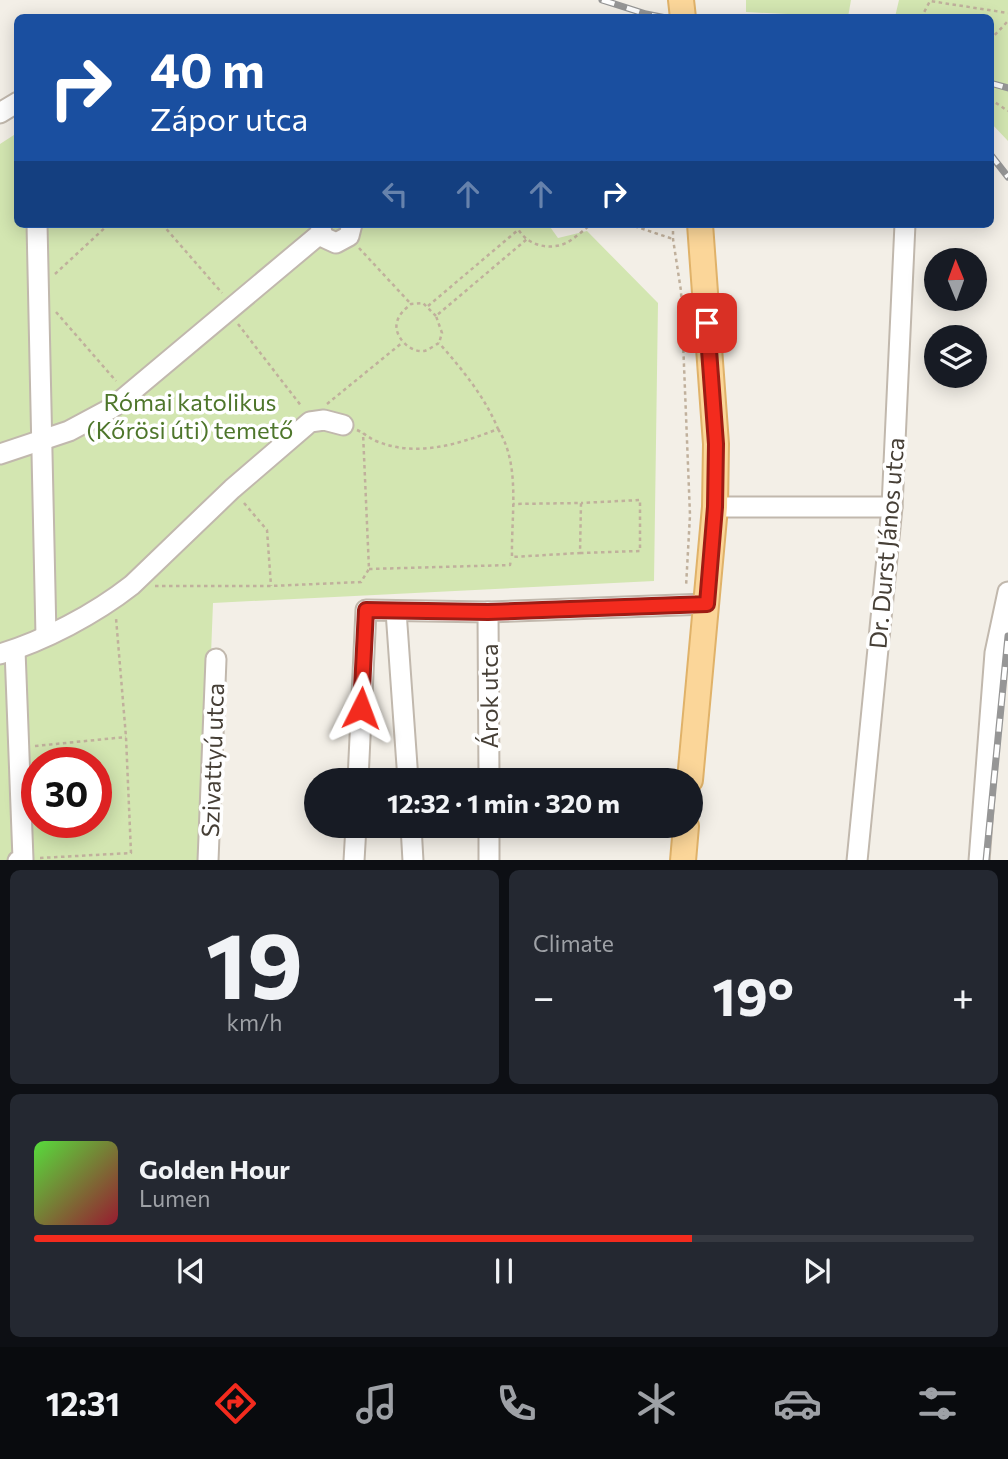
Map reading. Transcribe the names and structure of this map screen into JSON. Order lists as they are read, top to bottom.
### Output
{
  "streets": {
    "street": ["Dr. Durst János utca", "Árok utca", "Szivattyú utca"]
  },
  "parks": ["Római katolikus (Kőrösi úti) temető"],
  "north": "top",
  "page": {
    "turn": ["40 m", "Zápor utca"],
    "limit": "30",
    "trip": "12:32 · 1 min · 320 m",
    "tile": [
      ["19", "km/h"],
      "Climate"
    ],
    "heat": ["−", "19°", "+"],
    "song": ["Golden Hour", "Lumen"],
    "tabs": "12:31"
  }
}
